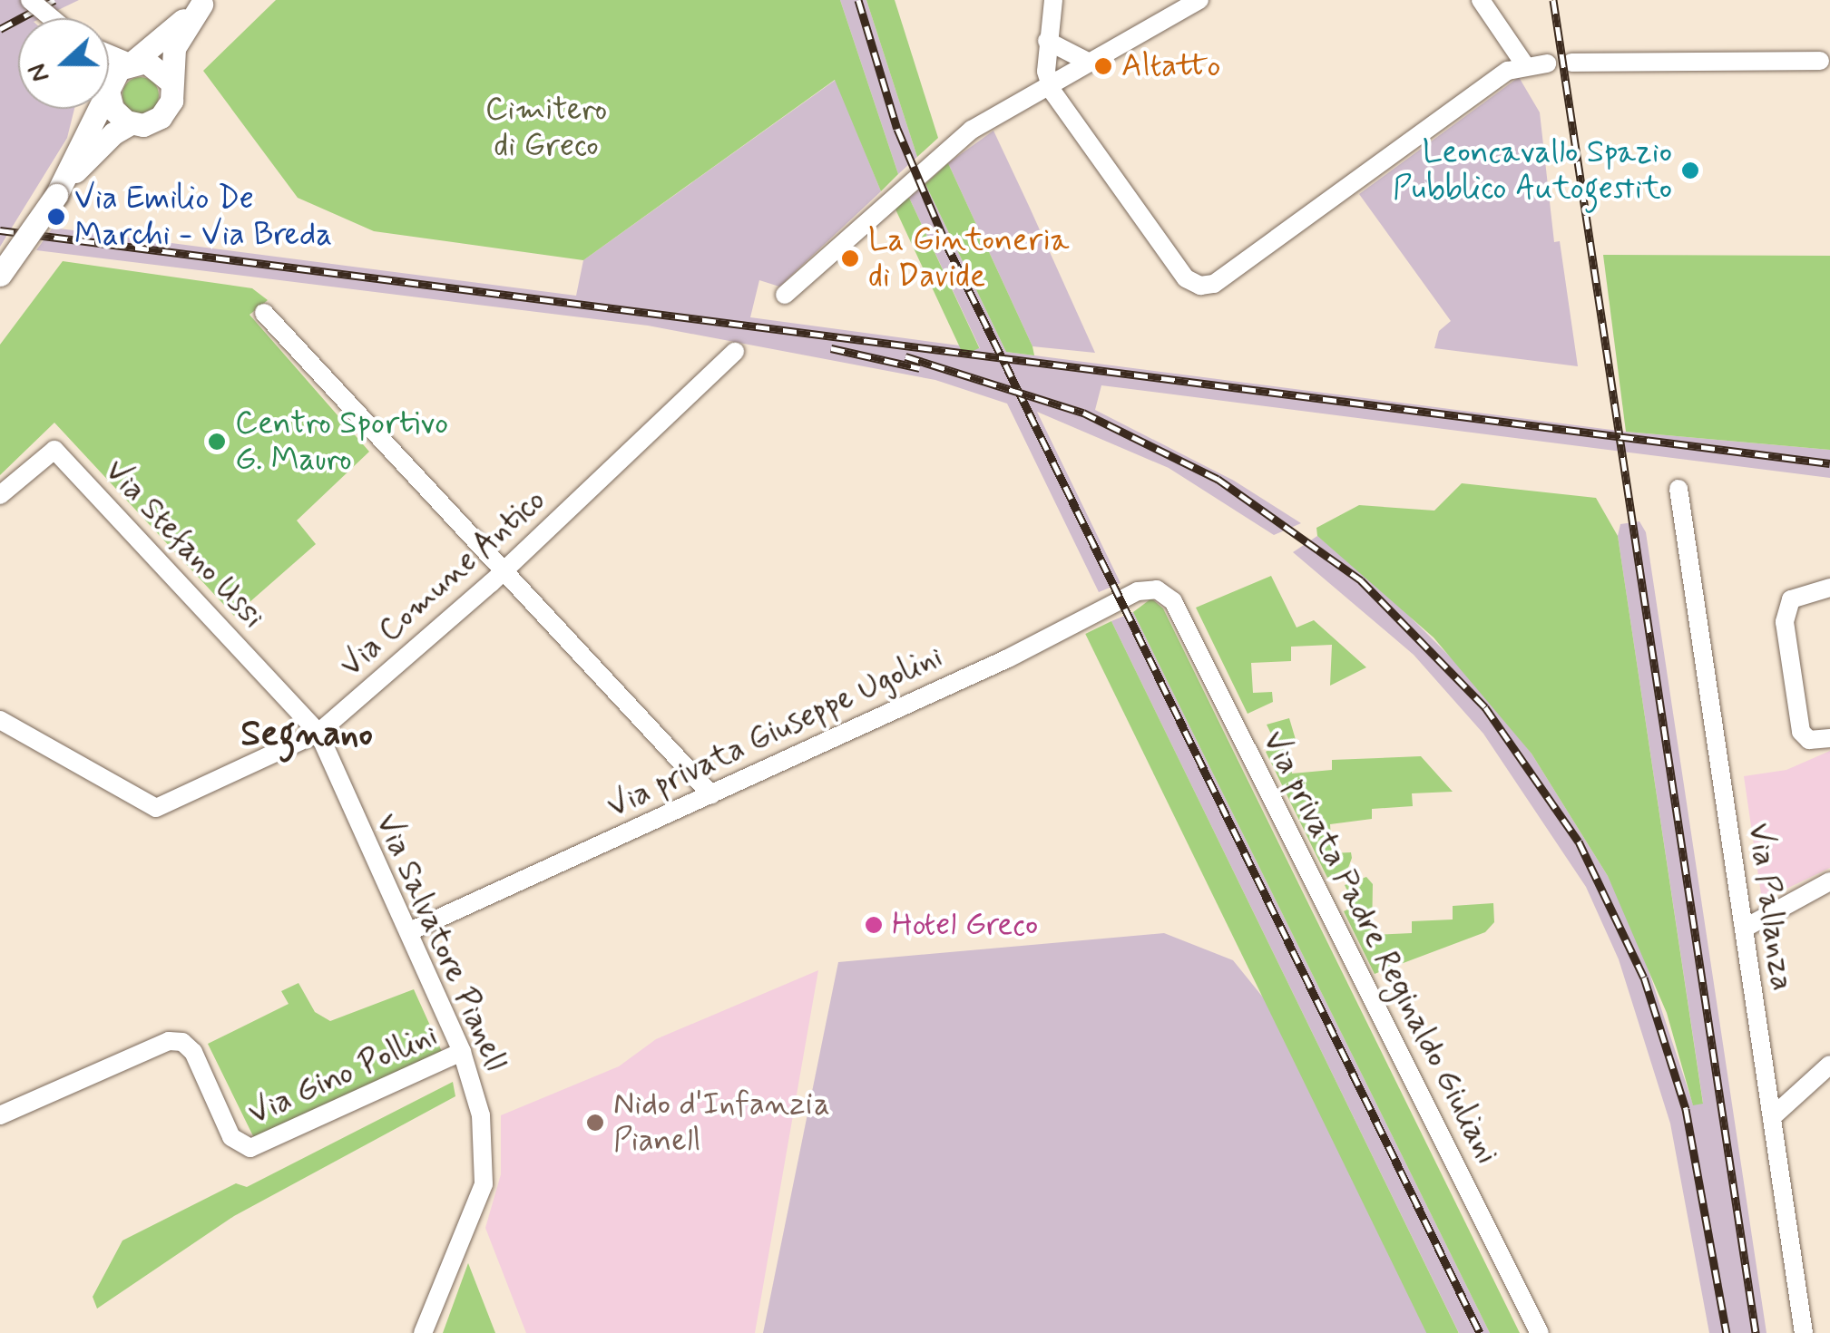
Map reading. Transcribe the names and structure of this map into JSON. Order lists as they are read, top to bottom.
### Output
{
  "streets": {
    "street": [
      "Via Stefano Ussi",
      "Via Comune Antico",
      "Via privata Giuseppe Ugolini",
      "Via Pallanza",
      "Via Salvatore Pianell",
      "Via privata Padre Reginaldo Giuliani",
      "Via Gino Pollini"
    ]
  },
  "crossings": [
    ["Via Stefano Ussi", "Via Comune Antico"],
    ["Via Stefano Ussi", "Via Salvatore Pianell"],
    ["Via Comune Antico", "Via Salvatore Pianell"],
    ["Via privata Giuseppe Ugolini", "Via Salvatore Pianell"],
    ["Via privata Giuseppe Ugolini", "Via privata Padre Reginaldo Giuliani"],
    ["Via Salvatore Pianell", "Via Gino Pollini"]
  ],
  "districts": ["Segnano"],
  "parks": ["Cimitero di Greco"],
  "places": [
    "Altatto",
    "Leoncavallo Spazio Pubblico Autogestito",
    "Via Emilio De Marchi - Via Breda",
    "La Gintoneria di Davide",
    "Centro Sportivo G. Mauro",
    "Hotel Greco",
    "Nido d'Infanzia Pianell"
  ],
  "north": "left"
}
